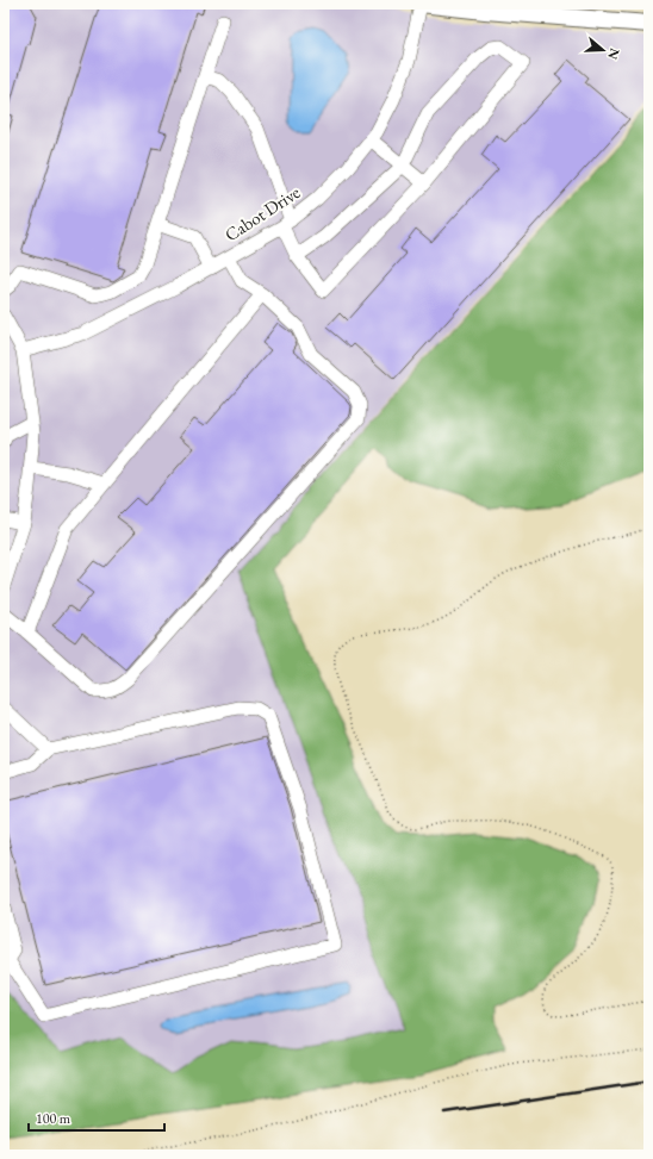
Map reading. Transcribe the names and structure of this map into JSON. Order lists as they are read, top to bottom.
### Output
{
  "streets": {
    "street": ["Cabot Drive"]
  },
  "scale_bar": "100 m",
  "north": "right"
}
